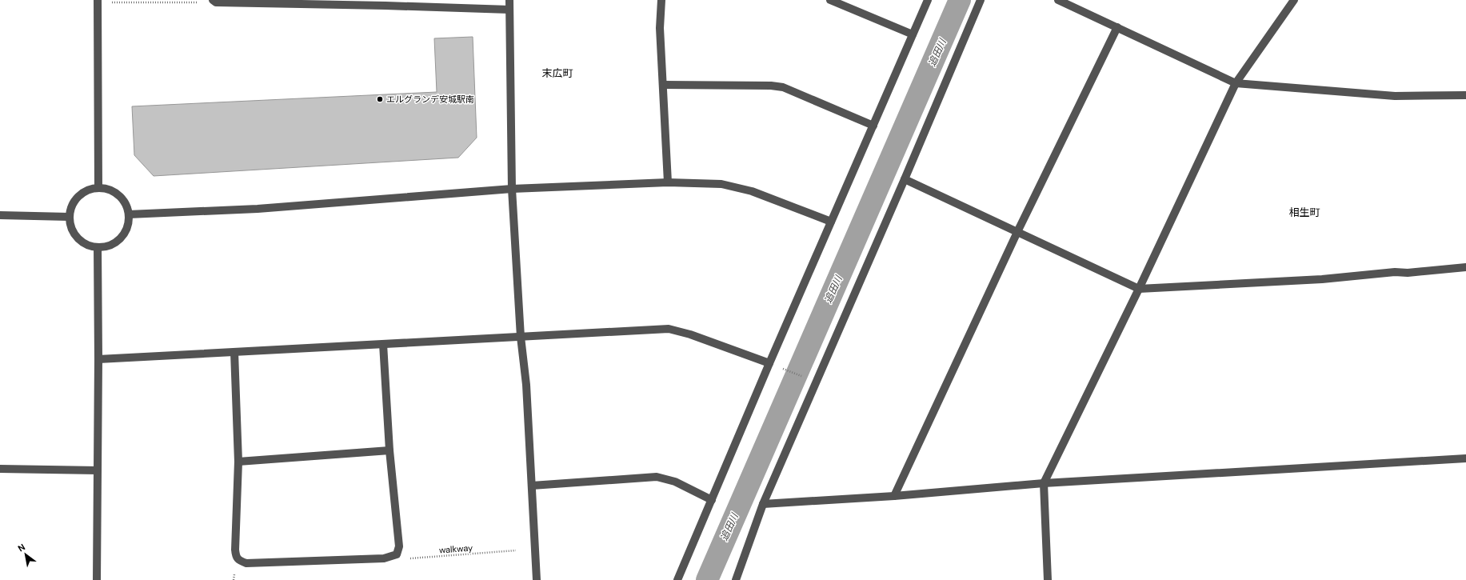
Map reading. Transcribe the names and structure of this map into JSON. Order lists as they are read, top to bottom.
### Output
{
  "streets": {
    "path": ["walkway"]
  },
  "districts": ["末広町", "相生町"],
  "water": ["追田川"],
  "places": ["エルグランデ安城駅南"],
  "north": "top left"
}
